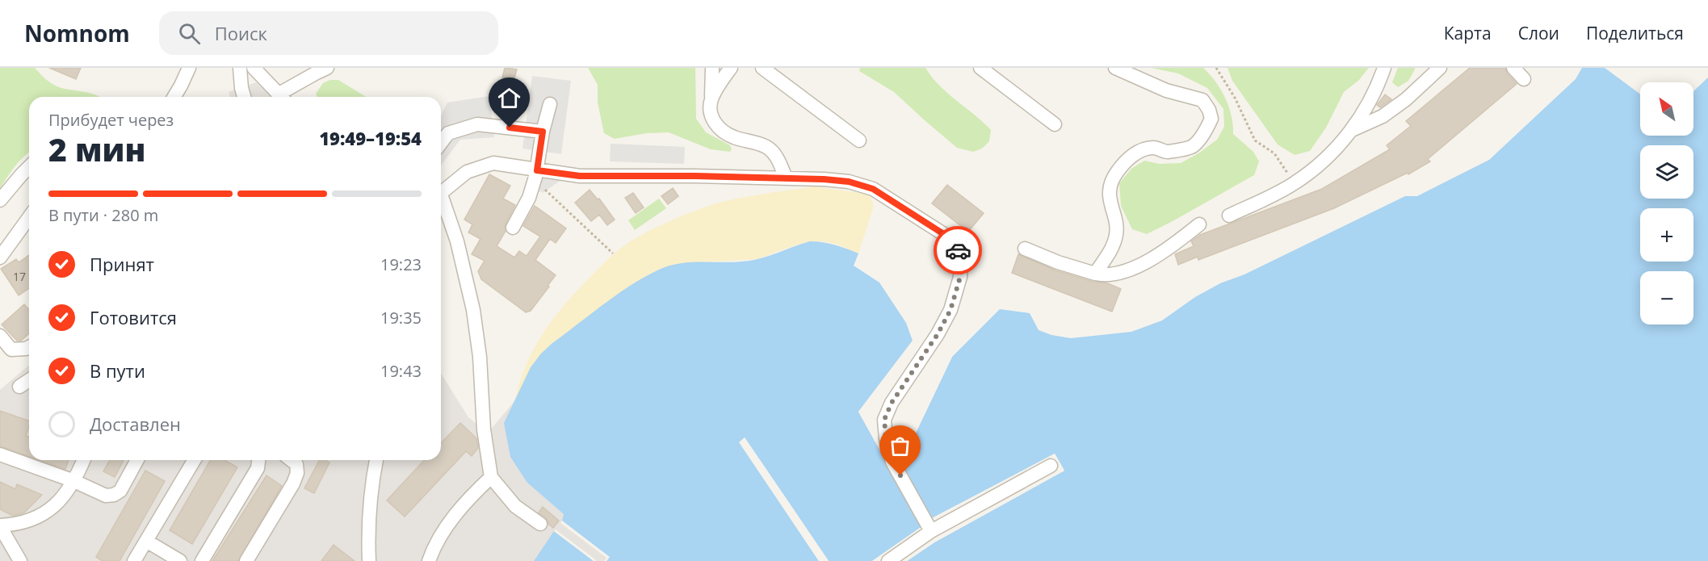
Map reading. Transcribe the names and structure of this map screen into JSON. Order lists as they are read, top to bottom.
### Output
{
  "house_numbers": ["17"],
  "north": "top left",
  "page": {
    "header": "Nomnom",
    "search": "Поиск",
    "nav": ["Карта", "Слои", "Поделиться"],
    "map_buttons": ["+", "−"],
    "heading": ["2 мин", "Прибудет через", "19:49–19:54"],
    "bar": "В пути · 280 m",
    "list": [
      ["Принят", "19:23"],
      ["Готовится", "19:35"],
      ["В пути", "19:43"],
      "Доставлен"
    ]
  }
}
